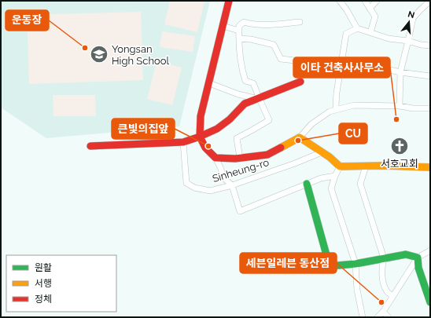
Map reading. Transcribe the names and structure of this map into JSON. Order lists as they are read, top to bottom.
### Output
{
  "streets": {
    "street": ["Sinheung-ro"]
  },
  "places": {
    "other": [
      "운동장",
      "이타 건축사사무소",
      "CU",
      "큰빛의집앞",
      "세븐일레븐 동산점"
    ],
    "school or university": ["Yongsan High School"],
    "church": ["서호교회"]
  },
  "legend": ["원활", "서행", "정체"],
  "north": "top"
}
